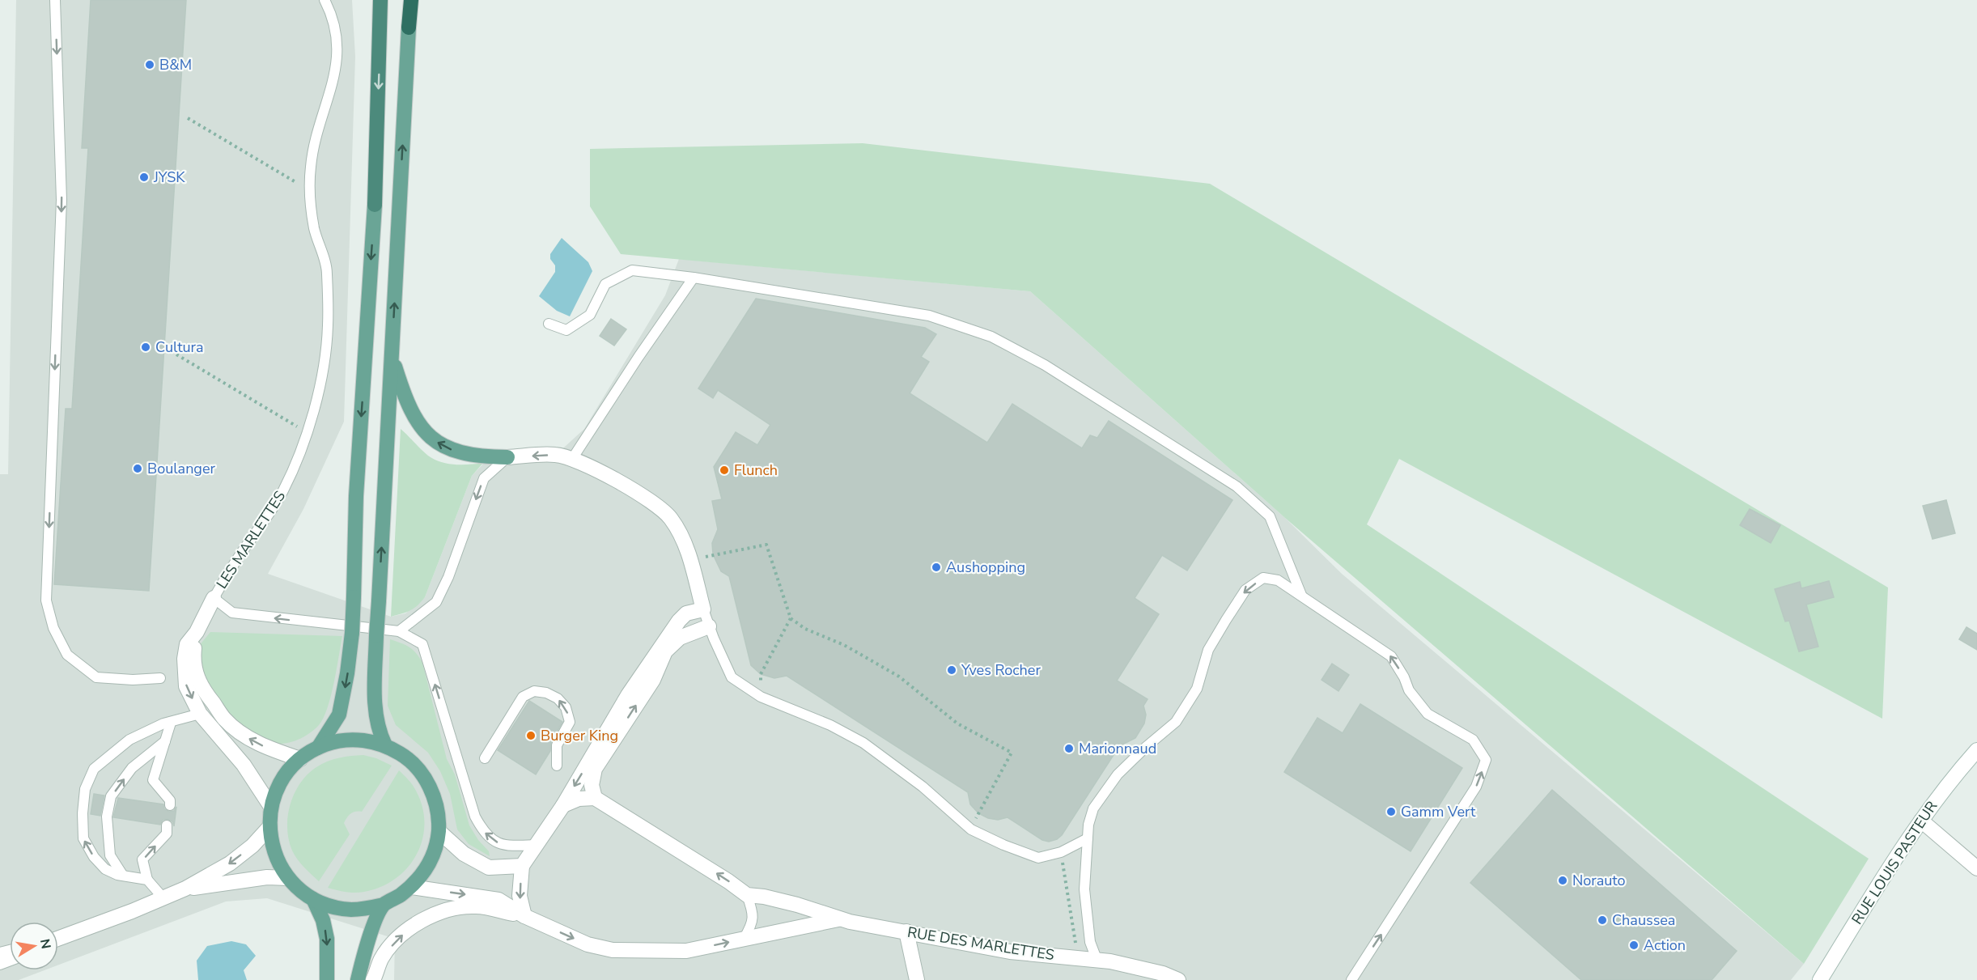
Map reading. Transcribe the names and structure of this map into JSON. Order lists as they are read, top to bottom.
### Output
{
  "streets": {
    "street": ["RUE LOUIS PASTEUR", "RUE DES MARLETTES"],
    "lane": ["LES MARLETTES"]
  },
  "places": [
    "B&M",
    "JYSK",
    "Cultura",
    "Boulanger",
    "Flunch",
    "Aushopping",
    "Yves Rocher",
    "Burger King",
    "Marionnaud",
    "Gamm Vert",
    "Norauto",
    "Chaussea",
    "Action"
  ],
  "north": "right"
}
